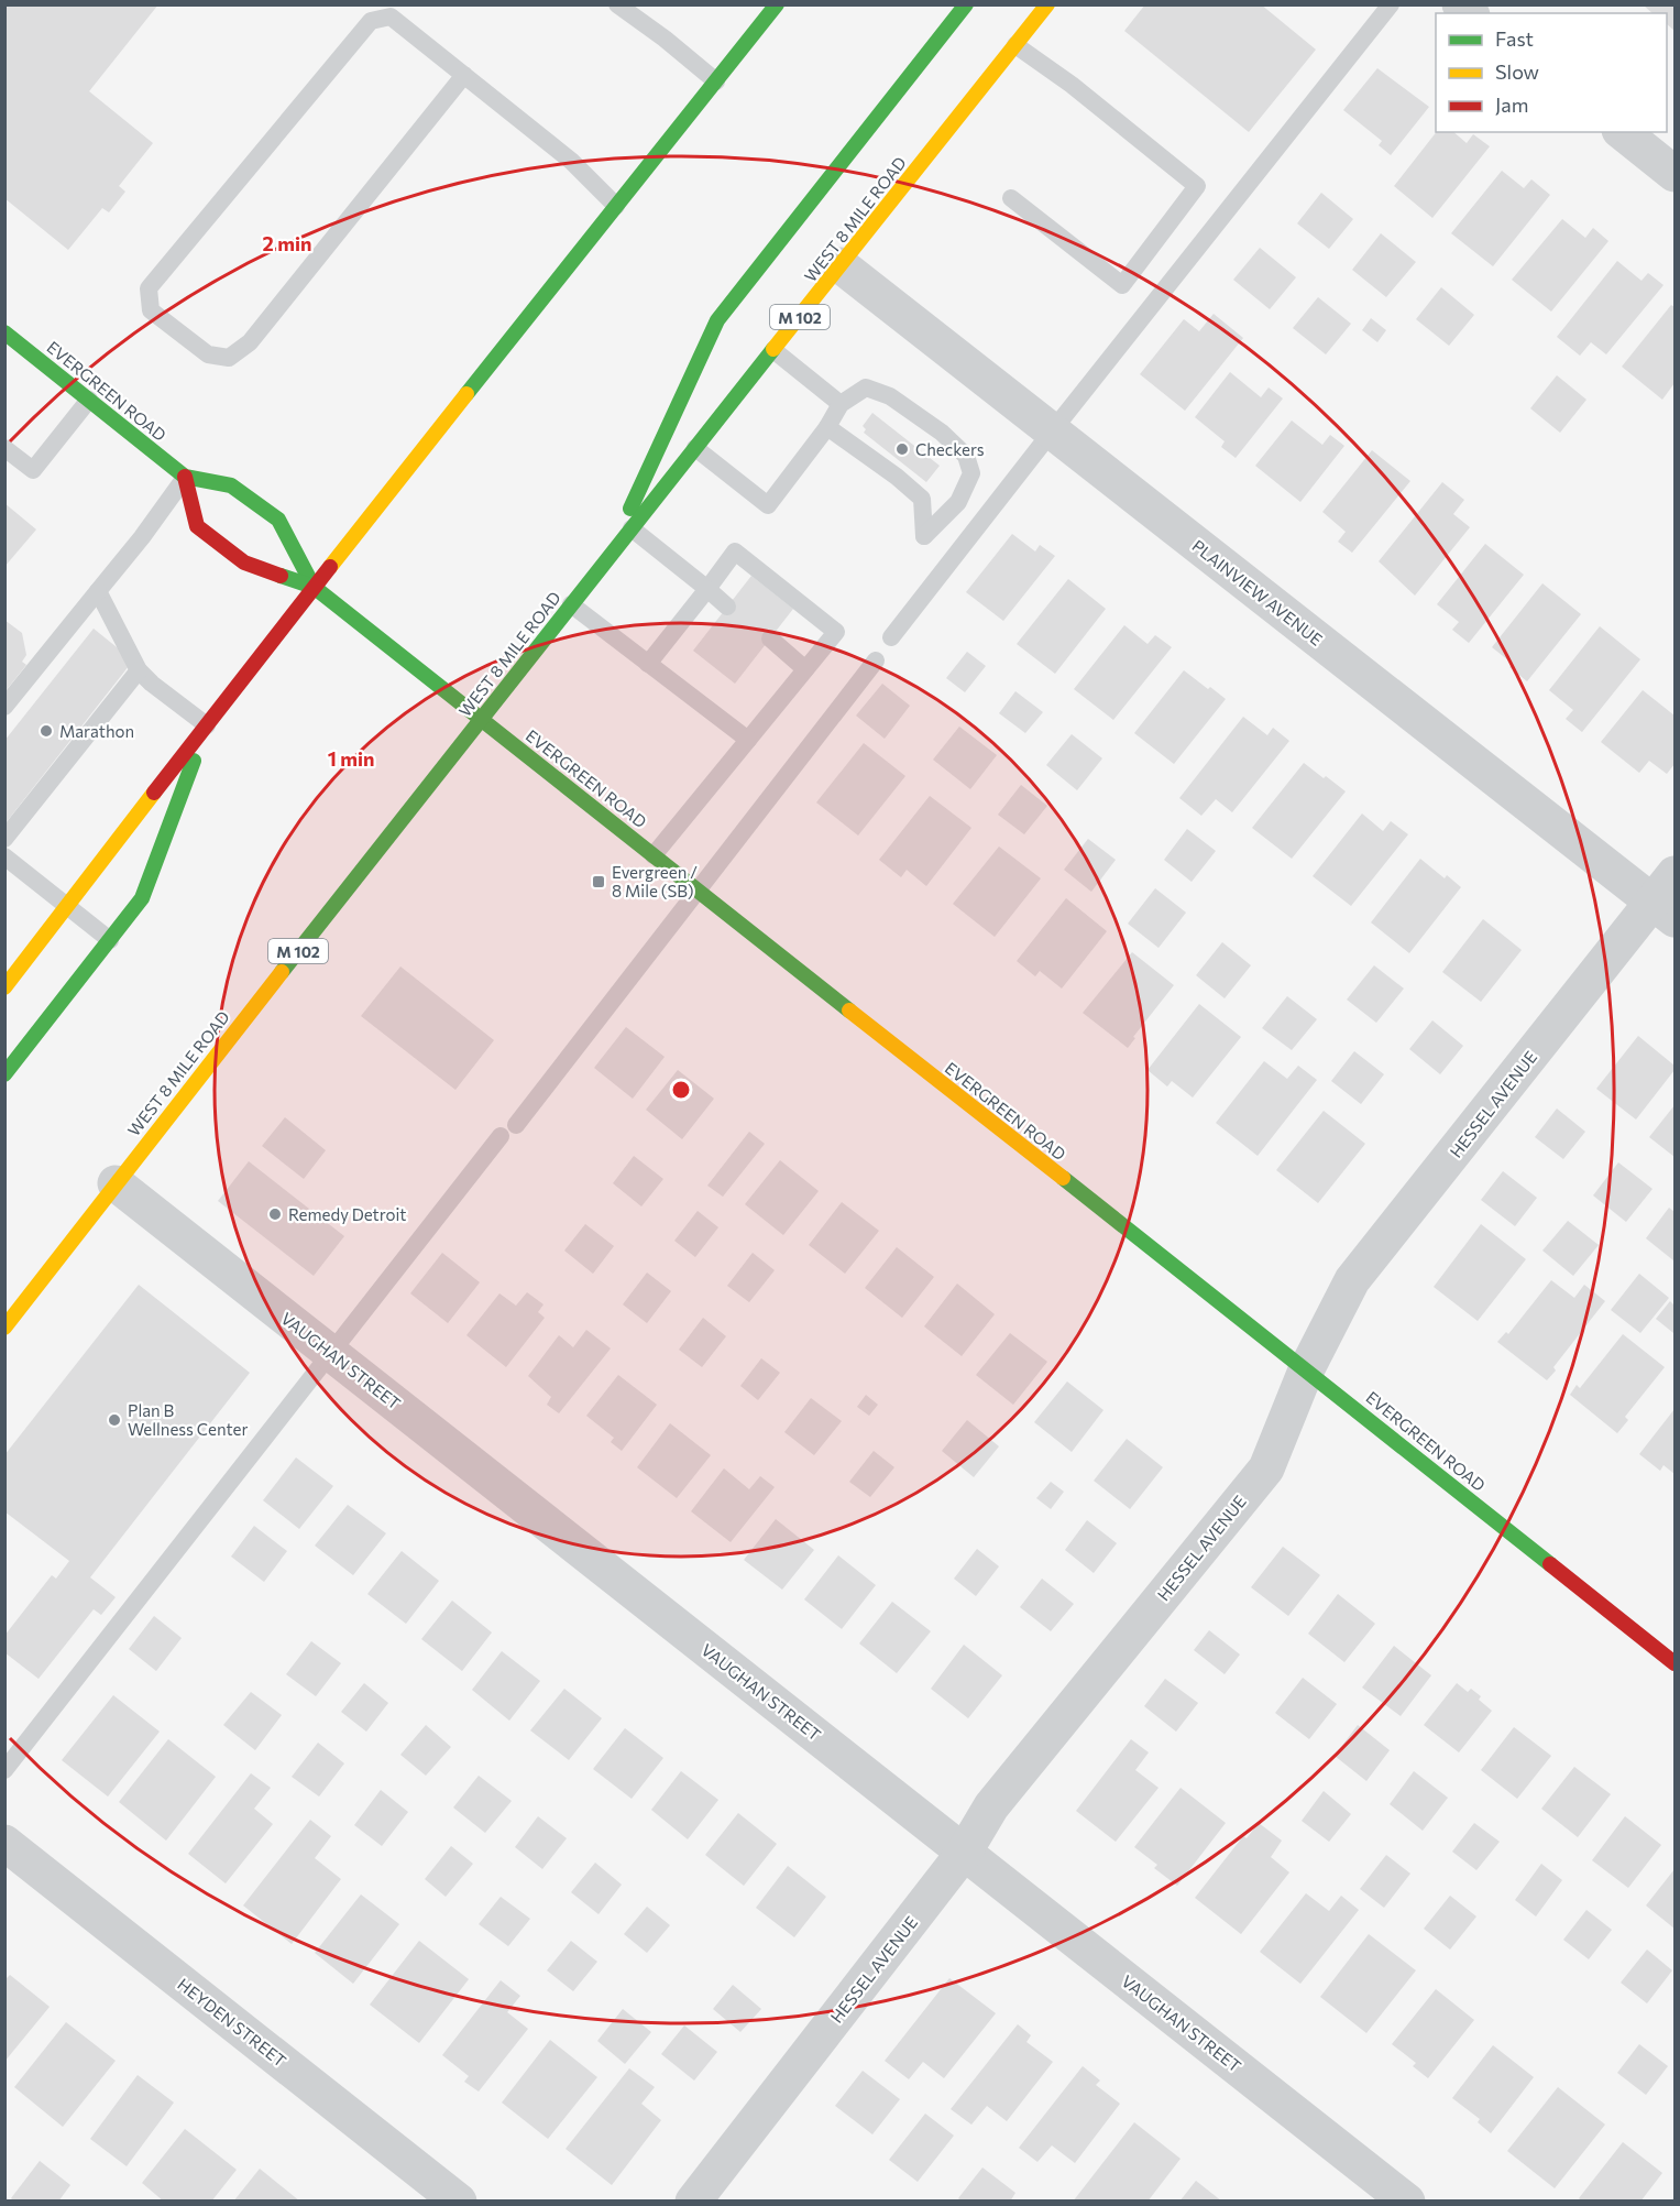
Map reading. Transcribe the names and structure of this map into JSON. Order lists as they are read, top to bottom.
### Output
{
  "streets": {
    "main road": ["WEST 8 MILE ROAD", "M 102", "EVERGREEN ROAD"],
    "street": [
      "PLAINVIEW AVENUE",
      "HESSEL AVENUE",
      "VAUGHAN STREET",
      "HEYDEN STREET"
    ]
  },
  "crossings": [
    ["WEST 8 MILE ROAD", "EVERGREEN ROAD"],
    ["WEST 8 MILE ROAD", "PLAINVIEW AVENUE"],
    ["WEST 8 MILE ROAD", "VAUGHAN STREET"],
    ["EVERGREEN ROAD", "HESSEL AVENUE"],
    ["PLAINVIEW AVENUE", "HESSEL AVENUE"],
    ["HESSEL AVENUE", "VAUGHAN STREET"]
  ],
  "places": {
    "other": [
      "Checkers",
      "Marathon",
      "Remedy Detroit",
      "Plan B Wellness Center"
    ],
    "transit": ["Evergreen / 8 Mile (SB)"]
  },
  "legend": ["Fast", "Slow", "Jam"],
  "rings": ["2 min", "1 min"]
}
